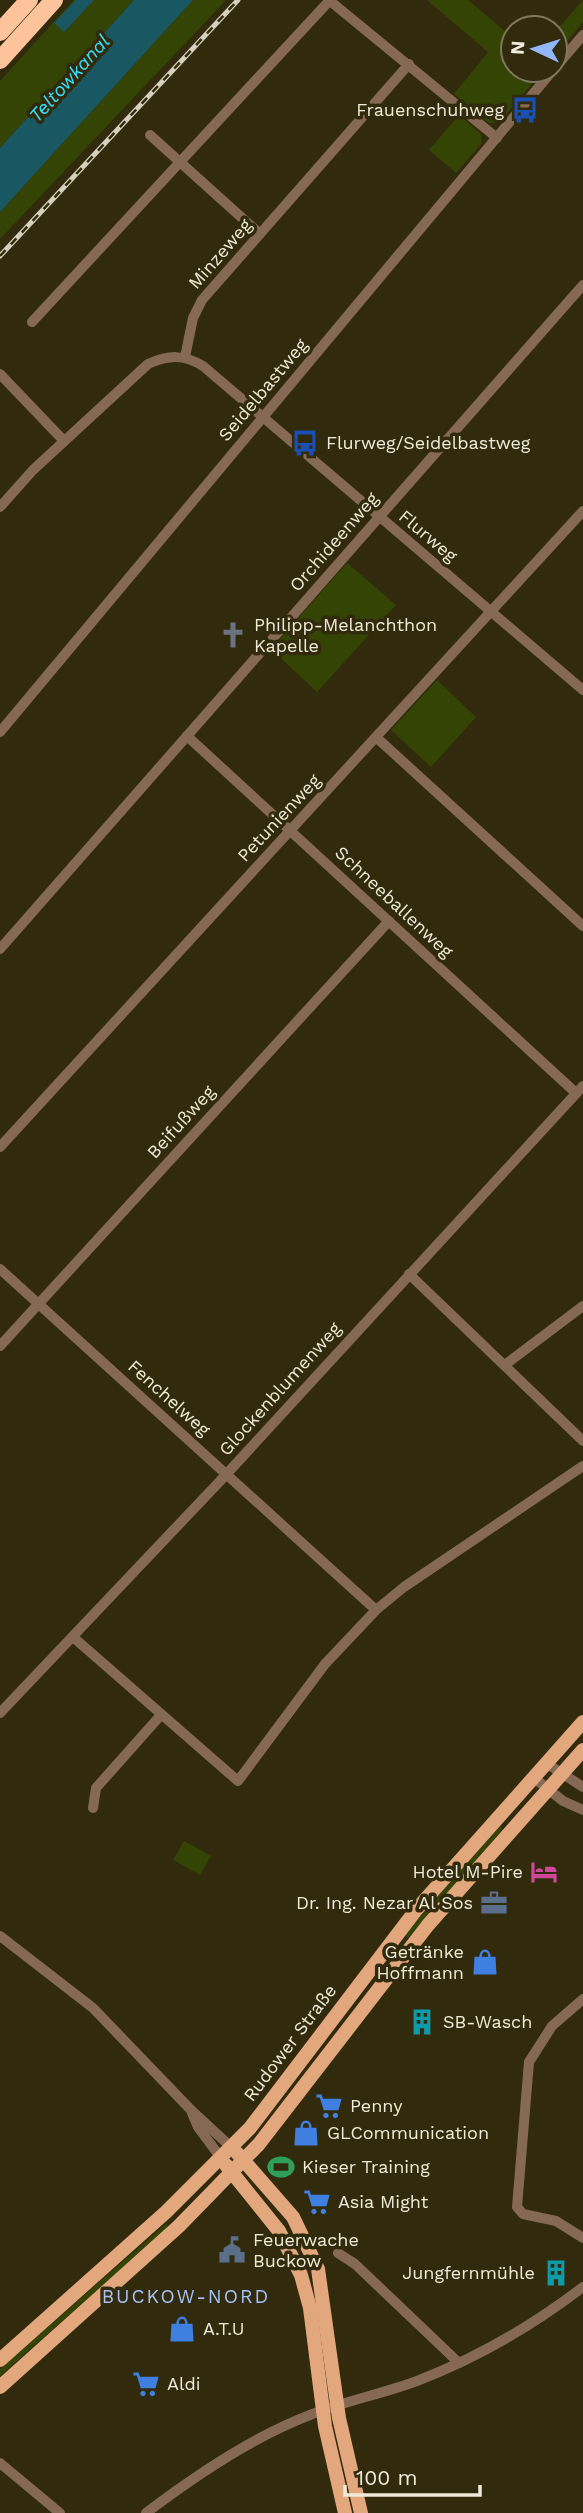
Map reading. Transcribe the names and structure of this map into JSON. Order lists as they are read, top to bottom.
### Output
{
  "streets": {
    "main road": ["Rudower Straße"],
    "street": [
      "Minzeweg",
      "Seidelbastweg",
      "Flurweg",
      "Orchideenweg",
      "Petunienweg",
      "Schneeballenweg",
      "Beifußweg",
      "Glockenblumenweg",
      "Fenchelweg"
    ]
  },
  "crossings": [
    ["Minzeweg", "Flurweg"],
    ["Seidelbastweg", "Flurweg"],
    ["Flurweg", "Orchideenweg"],
    ["Flurweg", "Petunienweg"],
    ["Orchideenweg", "Schneeballenweg"],
    ["Petunienweg", "Schneeballenweg"],
    ["Schneeballenweg", "Beifußweg"],
    ["Schneeballenweg", "Glockenblumenweg"],
    ["Beifußweg", "Fenchelweg"],
    ["Glockenblumenweg", "Fenchelweg"]
  ],
  "districts": ["BUCKOW-NORD"],
  "water": ["Teltowkanal"],
  "places": {
    "bus stop": ["Frauenschuhweg", "Flurweg/Seidelbastweg"],
    "church": ["Philipp-Melanchthon Kapelle"],
    "hotel": ["Hotel M-Pire"],
    "office": ["Dr. Ing. Nezar Al Sos"],
    "shop": ["Getränke Hoffmann", "GLCommunication", "A.T.U"],
    "building": ["SB-Wasch", "Jungfernmühle"],
    "supermarket": ["Penny", "Asia Might", "Aldi"],
    "sports": ["Kieser Training"],
    "public building": ["Feuerwache Buckow"]
  },
  "scale_bar": "100 m",
  "north": "left"
}
